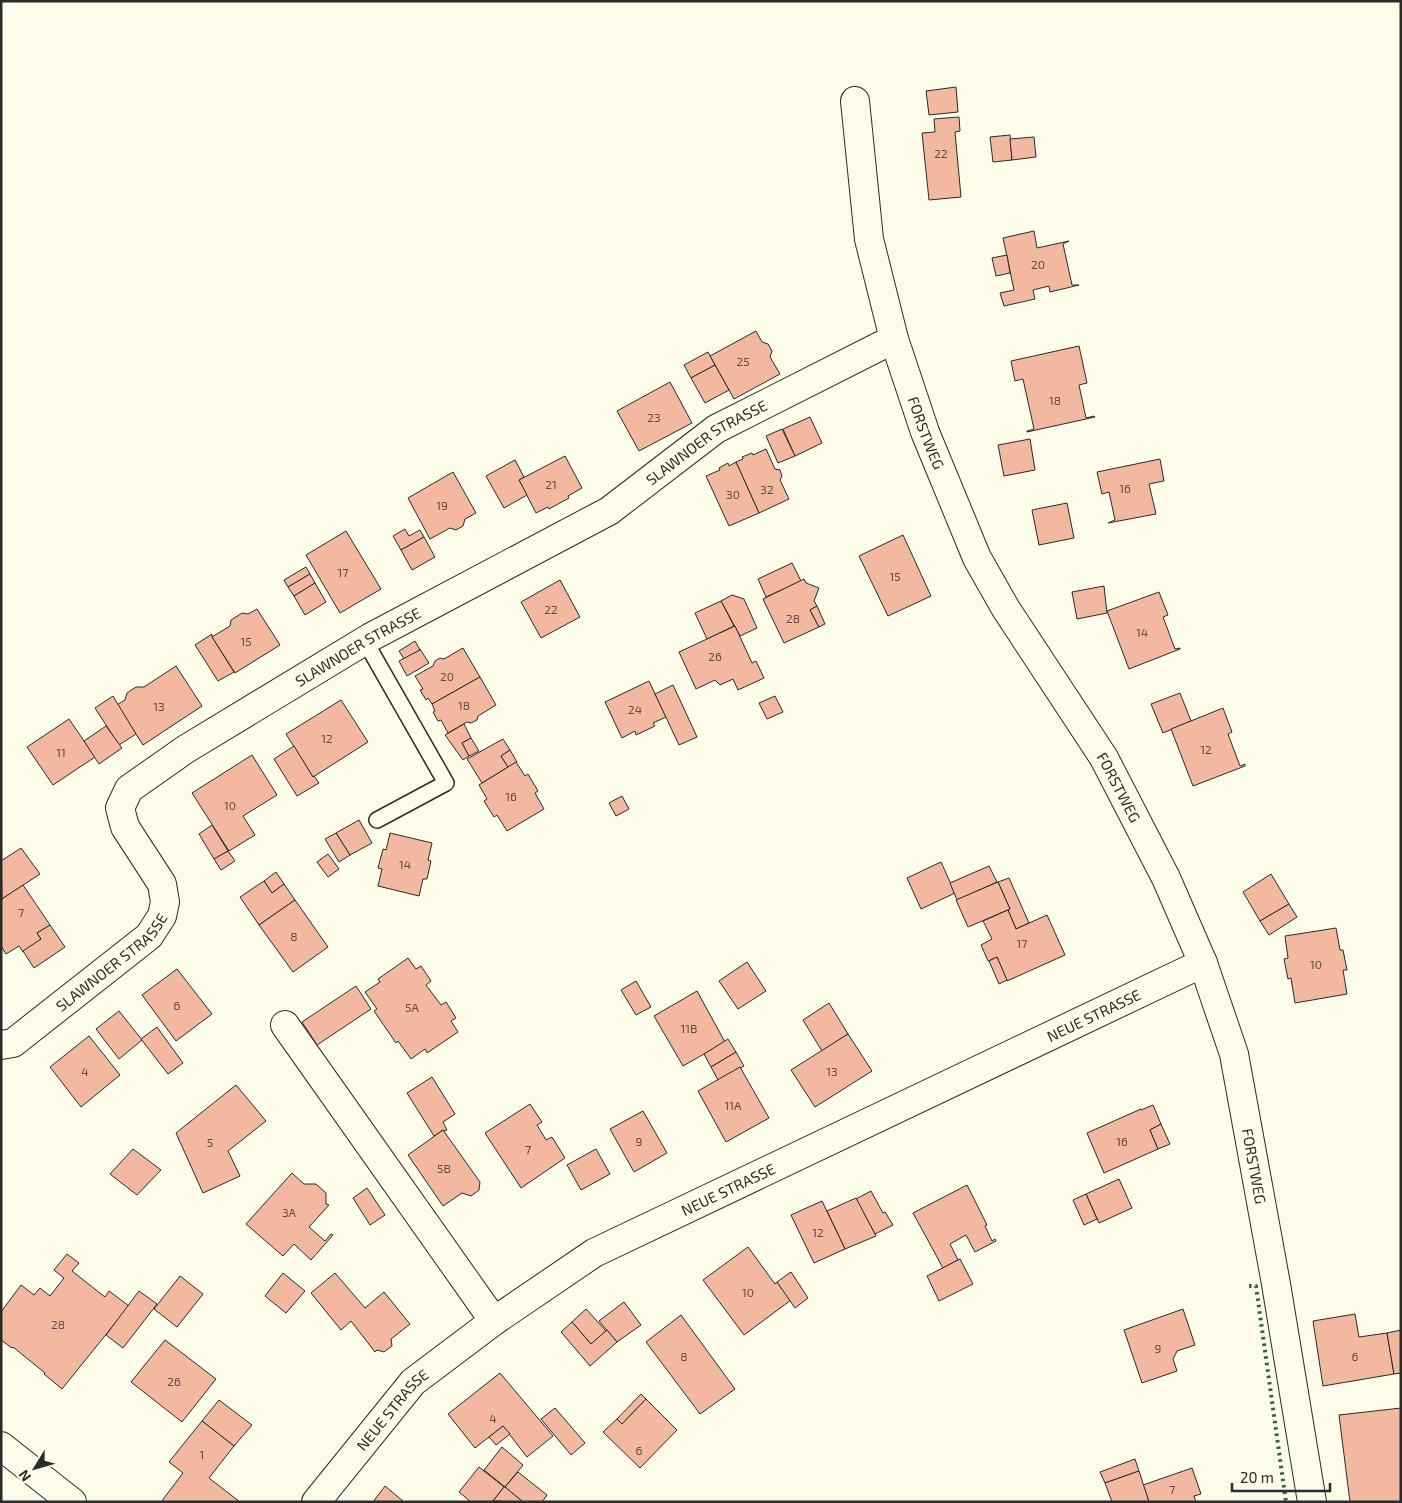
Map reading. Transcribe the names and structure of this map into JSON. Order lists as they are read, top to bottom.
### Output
{
  "streets": {
    "street": ["FORSTWEG", "SLAWNOER STRASSE", "NEUE STRASSE"]
  },
  "crossings": [
    ["FORSTWEG", "SLAWNOER STRASSE"],
    ["FORSTWEG", "NEUE STRASSE"]
  ],
  "house_numbers": [
    "22",
    "20",
    "25",
    "18",
    "23",
    "21",
    "16",
    "32",
    "30",
    "19",
    "17",
    "15",
    "22",
    "28",
    "14",
    "15",
    "26",
    "20",
    "18",
    "13",
    "24",
    "12",
    "12",
    "11",
    "16",
    "10",
    "14",
    "7",
    "8",
    "17",
    "10",
    "6",
    "5A",
    "11B",
    "4",
    "13",
    "11A",
    "9",
    "16",
    "5",
    "7",
    "5B",
    "3A",
    "12",
    "10",
    "28",
    "9",
    "8",
    "6",
    "26",
    "4",
    "6",
    "1",
    "7"
  ],
  "scale_bar": "20 m",
  "north": "bottom left"
}
